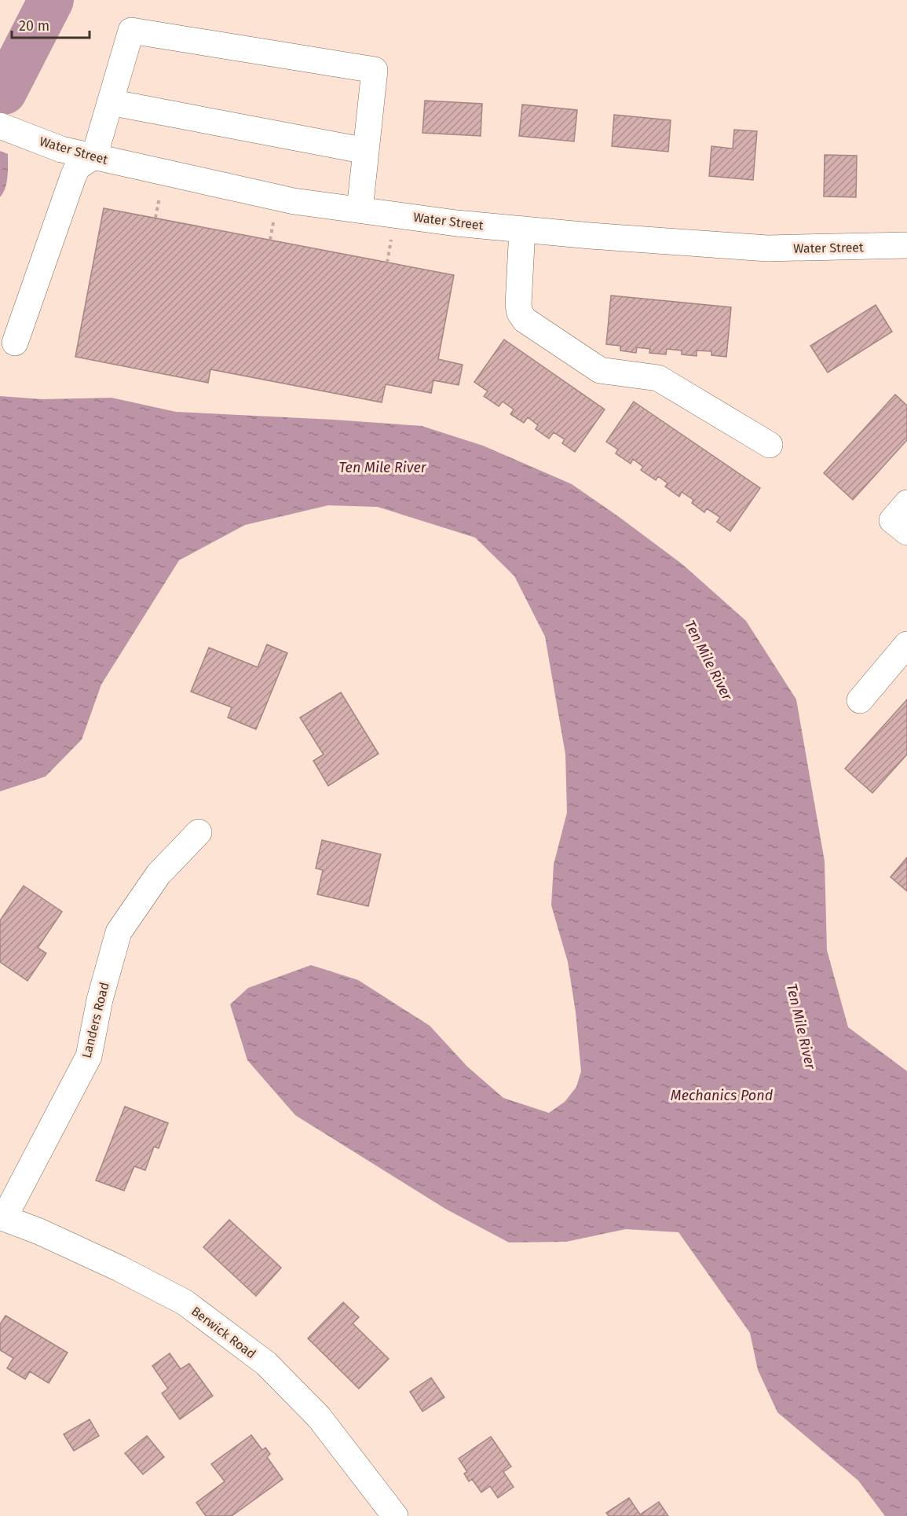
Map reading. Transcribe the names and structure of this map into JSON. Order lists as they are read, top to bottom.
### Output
{
  "streets": {
    "street": ["Water Street", "Landers Road", "Berwick Road"]
  },
  "crossings": [
    ["Landers Road", "Berwick Road"]
  ],
  "water": ["Ten Mile River", "Mechanics Pond"],
  "scale_bar": "20 m"
}
